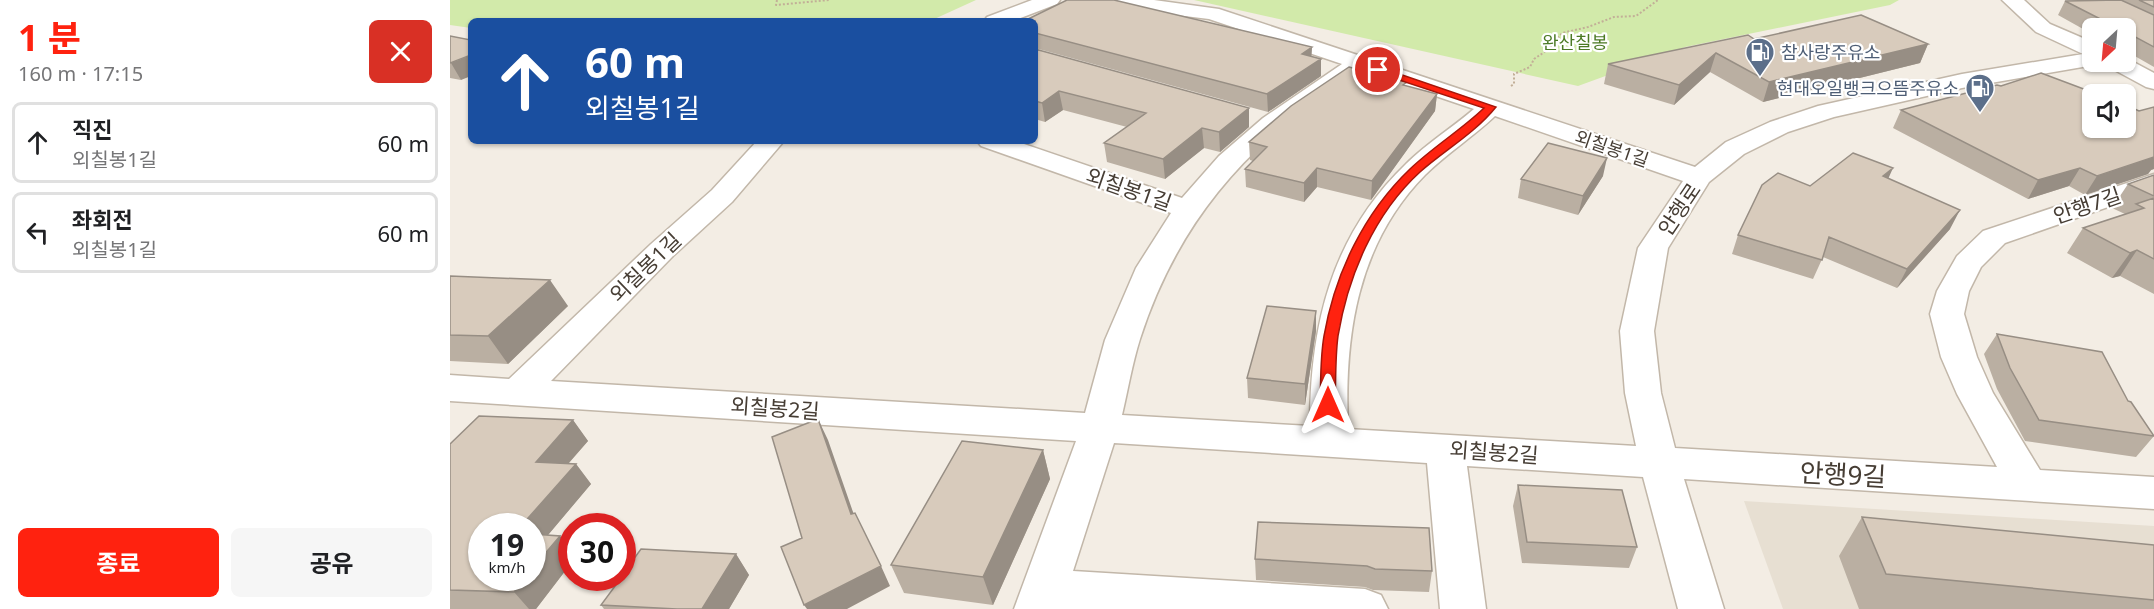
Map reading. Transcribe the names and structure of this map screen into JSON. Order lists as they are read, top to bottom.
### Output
{
  "streets": {
    "street": [
      "외칠봉1길",
      "안행7길",
      "안행로",
      "외칠봉2길",
      "안행9길"
    ]
  },
  "crossings": [
    ["외칠봉1길", "안행로"],
    ["외칠봉1길", "외칠봉2길"],
    ["안행7길", "안행9길"],
    ["안행로", "외칠봉2길"],
    ["안행로", "안행9길"],
    ["외칠봉2길", "안행9길"]
  ],
  "parks": ["완산칠봉"],
  "places": {
    "fuel station": ["참사랑주유소", "현대오일뱅크으뜸주유소"]
  },
  "north": "bottom left",
  "page": {
    "heading": ["1 분", "160 m · 17:15"],
    "turn": ["60 m", "외칠봉1길"],
    "list": [
      {
        "name": "직진",
        "note": "외칠봉1길",
        "value": "60 m"
      },
      {
        "name": "좌회전",
        "note": "외칠봉1길",
        "value": "60 m"
      }
    ],
    "speed": "19 km/h",
    "limit": "30",
    "buttons": ["종료", "공유"]
  }
}
